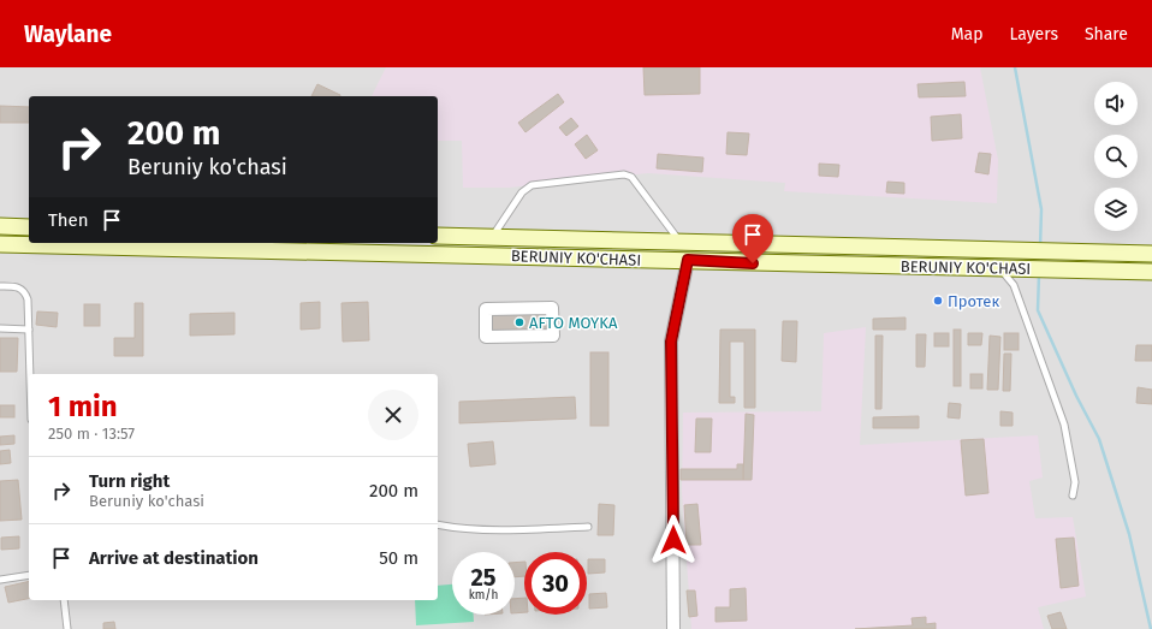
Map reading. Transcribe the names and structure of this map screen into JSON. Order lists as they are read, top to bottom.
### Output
{
  "streets": {
    "main road": ["BERUNIY KO'CHASI"]
  },
  "places": ["Протек", "AFTO MOYKA"],
  "page": {
    "header": "Waylane",
    "nav": ["Map", "Layers", "Share"],
    "turn": ["200 m", "Beruniy ko'chasi"],
    "then": "Then",
    "heading": ["1 min", "250 m · 13:57"],
    "list": [
      {
        "name": "Turn right",
        "note": "Beruniy ko'chasi",
        "value": "200 m"
      },
      {
        "name": "Arrive at destination",
        "value": "50 m"
      }
    ],
    "speed": "25 km/h",
    "limit": "30"
  }
}
